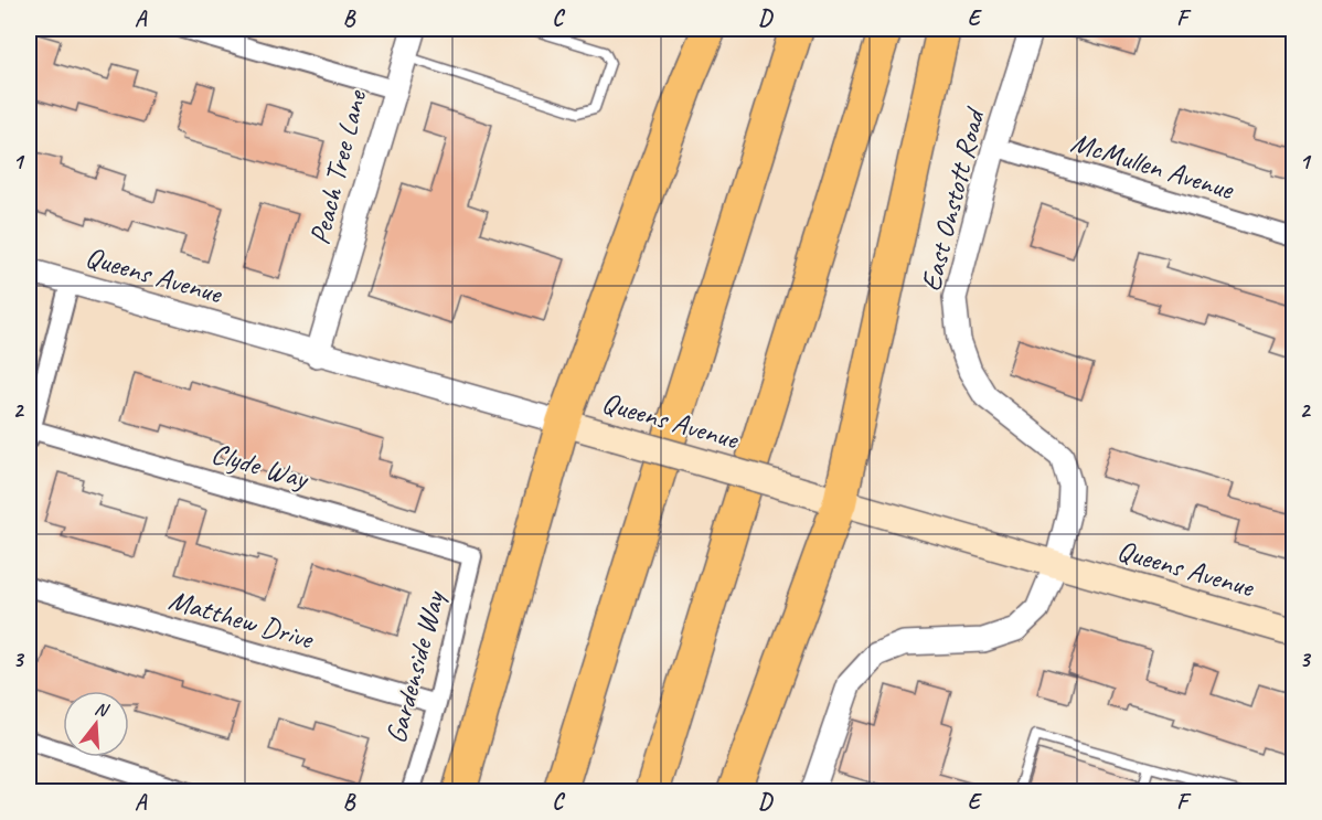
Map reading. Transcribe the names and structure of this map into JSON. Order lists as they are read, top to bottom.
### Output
{
  "streets": {
    "main road": ["Queens Avenue"],
    "street": [
      "McMullen Avenue",
      "Peach Tree Lane",
      "East Onstott Road",
      "Clyde Way",
      "Matthew Drive",
      "Gardenside Way"
    ]
  },
  "crossings": [
    ["McMullen Avenue", "East Onstott Road"],
    ["Peach Tree Lane", "Queens Avenue"],
    ["East Onstott Road", "Queens Avenue"],
    ["Clyde Way", "Gardenside Way"],
    ["Matthew Drive", "Gardenside Way"]
  ],
  "north": "top",
  "grid": {
    "columns": [
      "A",
      "B",
      "C",
      "D",
      "E",
      "F"
    ],
    "rows": ["1", "2", "3"]
  }
}
